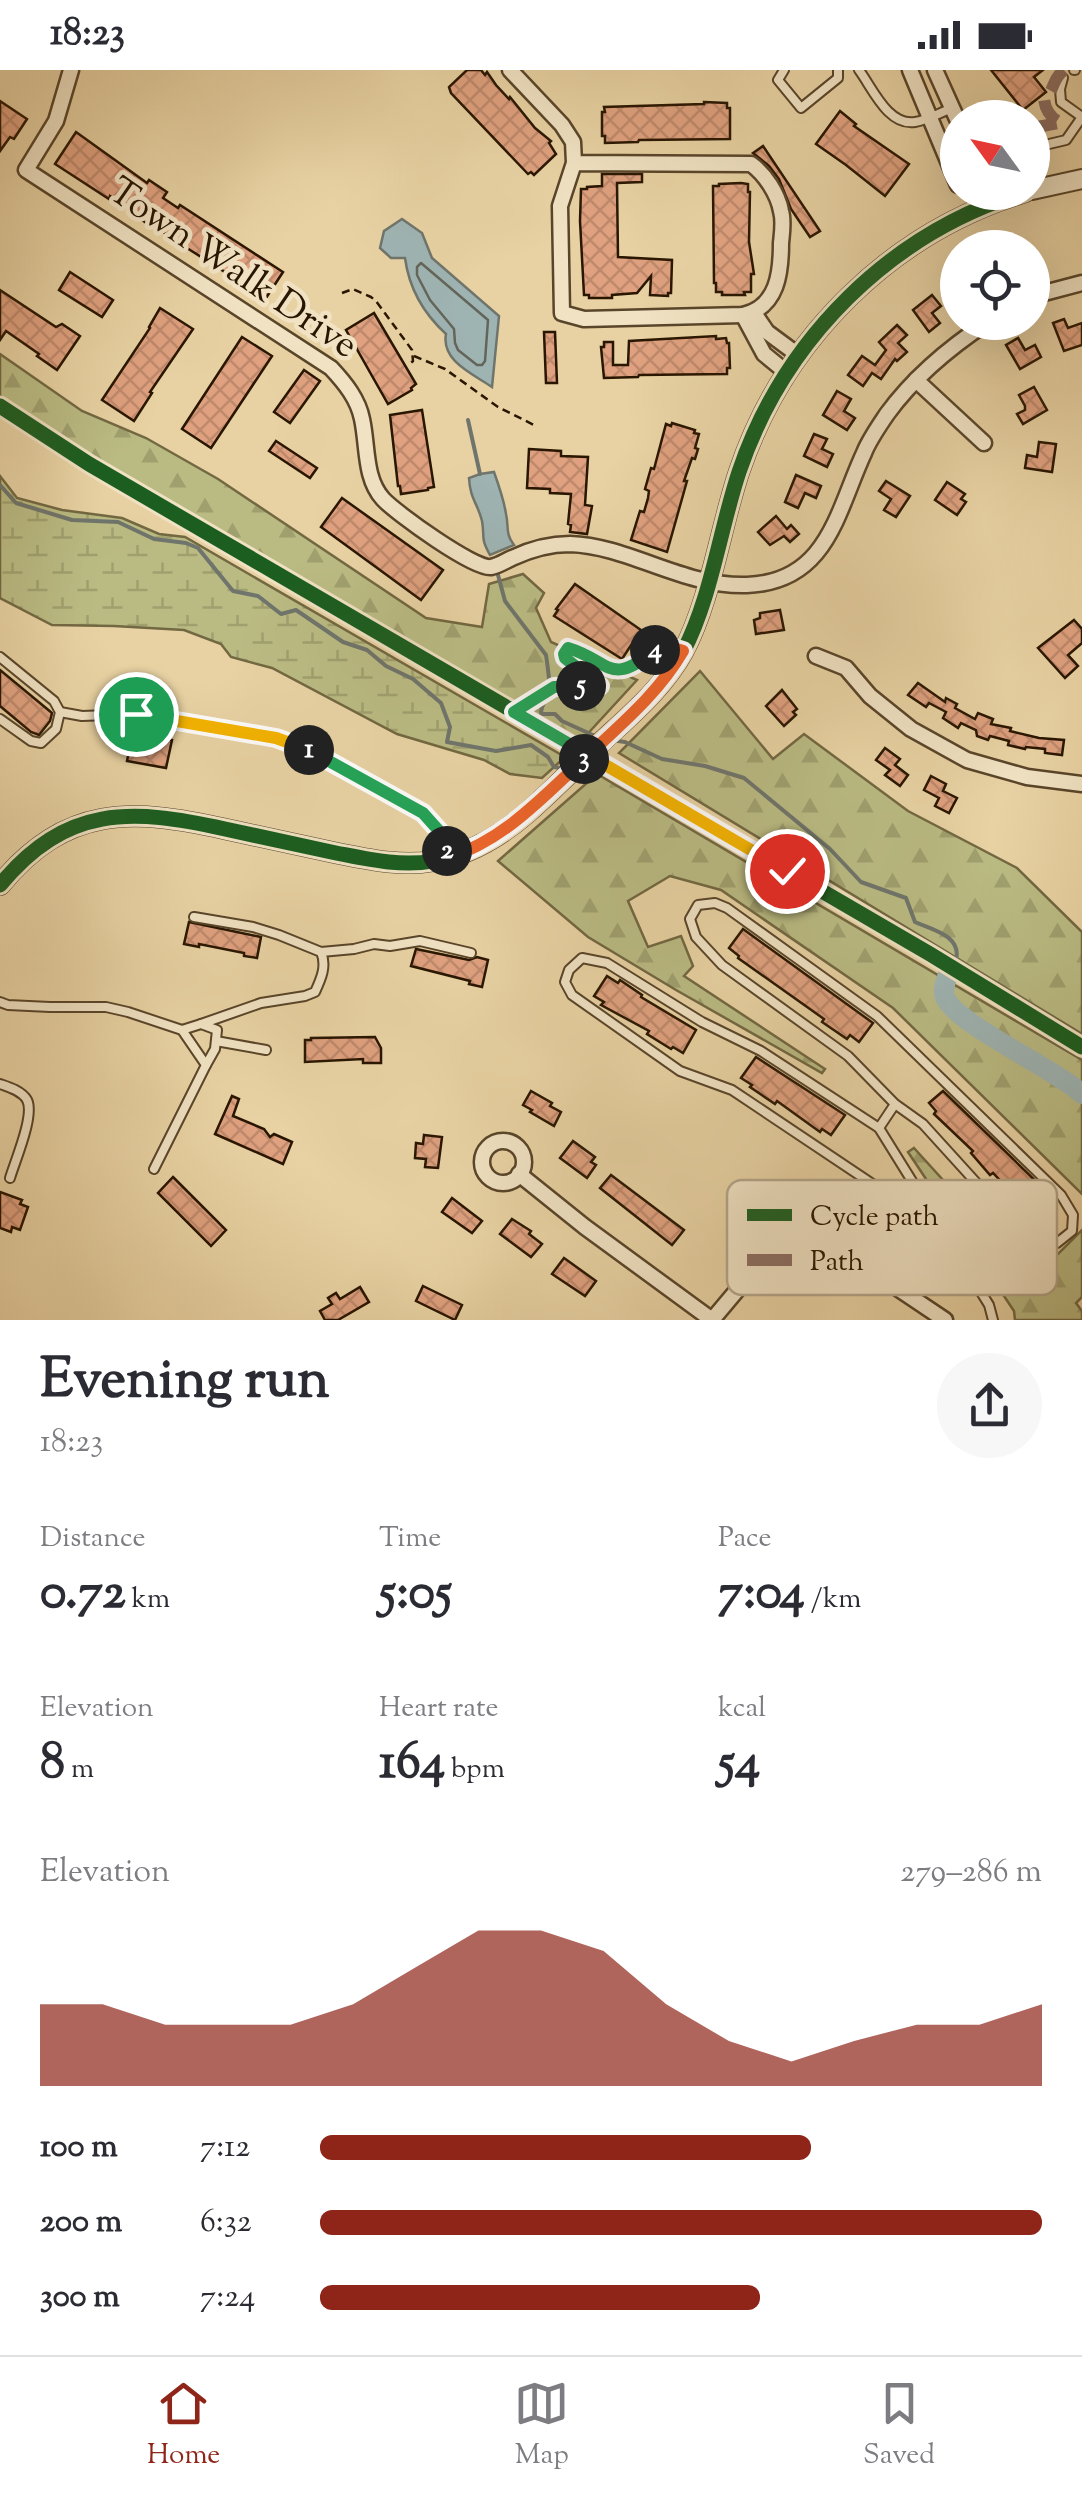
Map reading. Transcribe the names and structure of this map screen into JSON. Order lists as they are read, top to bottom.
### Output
{
  "streets": {
    "street": ["Town Walk Drive"]
  },
  "legend": ["Cycle path", "Path"],
  "north": "top left",
  "page": {
    "status": "18:23",
    "pins": [
      "4",
      "5",
      "1",
      "3",
      "2"
    ],
    "heading": ["Evening run", "18:23"],
    "stats": [
      ["Distance", "0.72 km"],
      ["Time", "5:05"],
      ["Pace", "7:04 /km"],
      ["Elevation", "8 m"],
      ["Heart rate", "164 bpm"],
      ["kcal", "54"]
    ],
    "chart": ["Elevation", "279–286 m"],
    "list": [
      {
        "name": "100 m",
        "note": "7:12"
      },
      {
        "name": "200 m",
        "note": "6:32"
      },
      {
        "name": "300 m",
        "note": "7:24"
      }
    ],
    "tabs": ["Home", "Map", "Saved"]
  }
}
